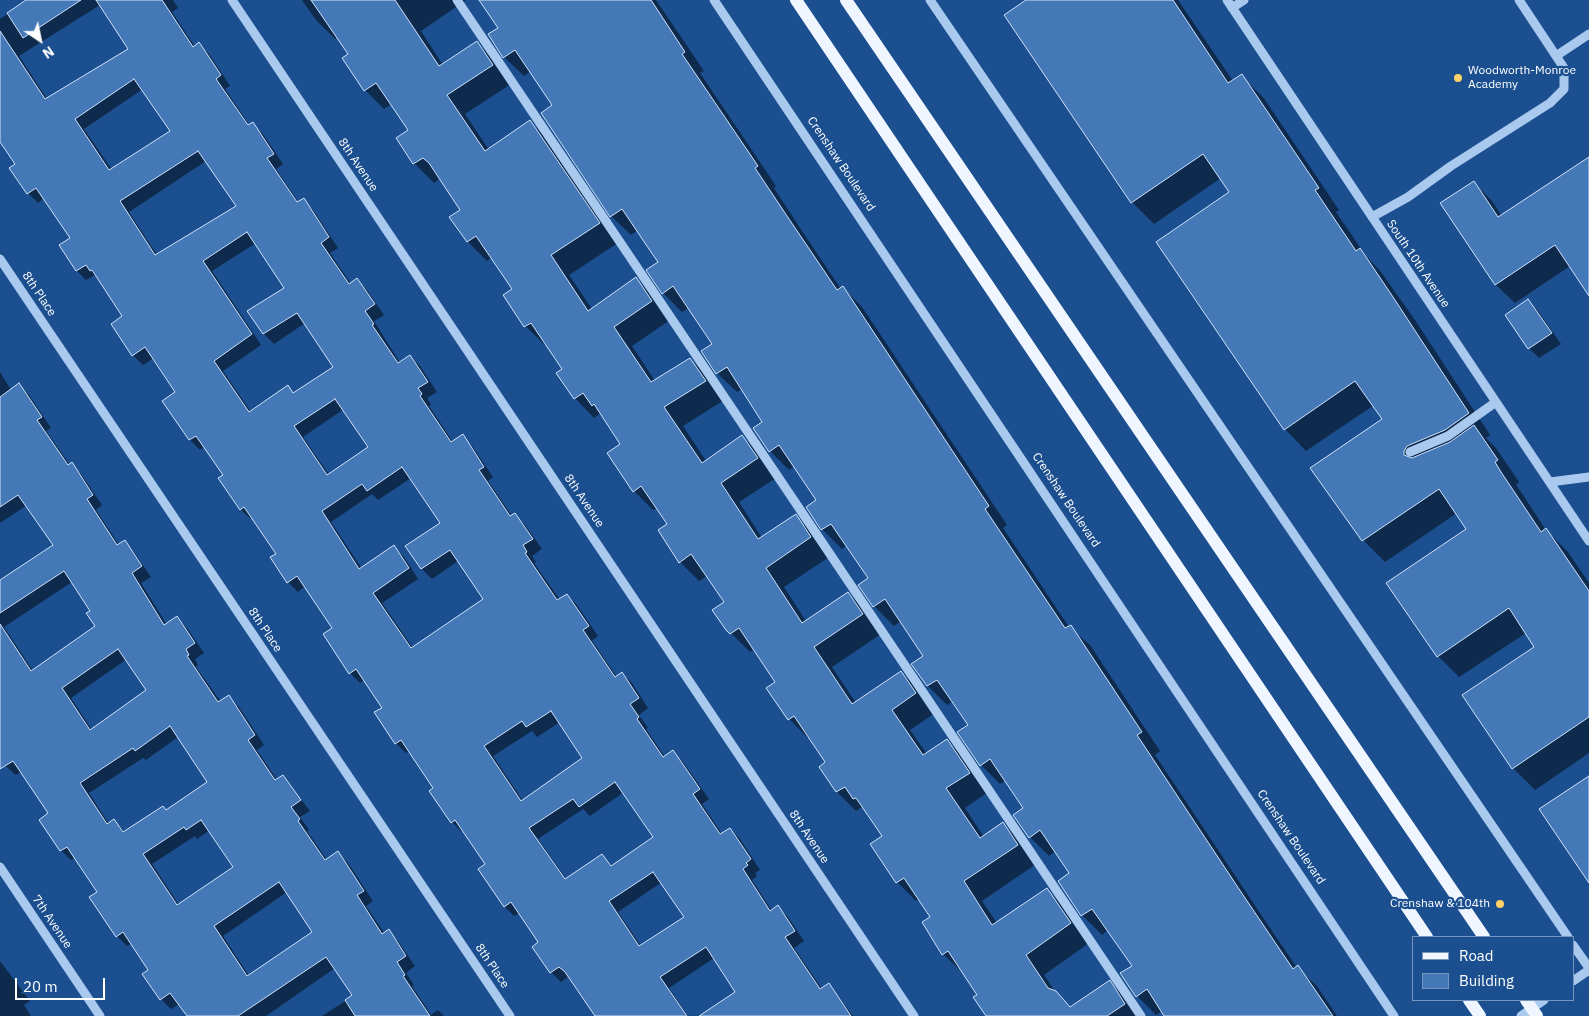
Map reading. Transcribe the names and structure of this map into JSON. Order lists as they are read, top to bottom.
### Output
{
  "streets": {
    "street": [
      "Crenshaw Boulevard",
      "8th Avenue",
      "South 10th Avenue",
      "8th Place",
      "7th Avenue"
    ]
  },
  "places": ["Woodworth-Monroe Academy", "Crenshaw & 104th"],
  "legend": ["Road", "Building"],
  "scale_bar": "20 m",
  "north": "bottom right"
}
